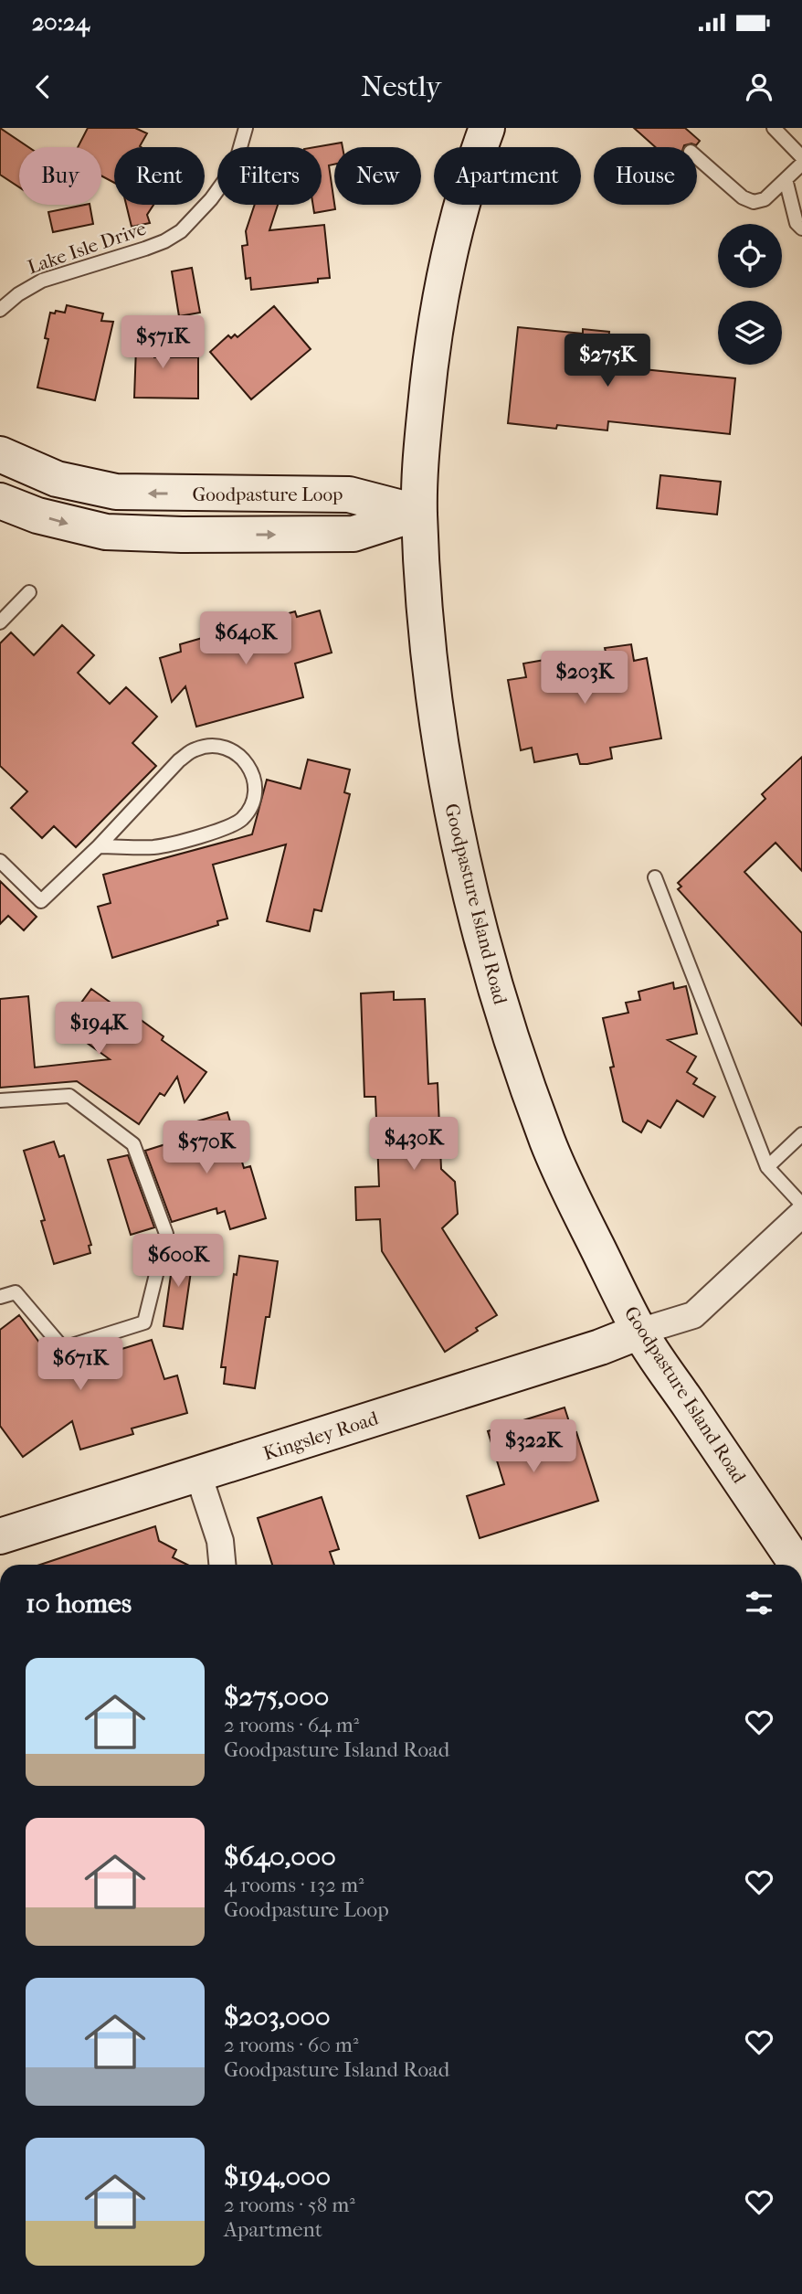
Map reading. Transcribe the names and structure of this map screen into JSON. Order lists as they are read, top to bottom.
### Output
{
  "streets": {
    "main road": ["Goodpasture Loop", "Goodpasture Island Road", "Kingsley Road"],
    "lane": ["Lake Isle Drive"]
  },
  "crossings": [
    ["Goodpasture Loop", "Goodpasture Island Road"],
    ["Goodpasture Island Road", "Kingsley Road"]
  ],
  "page": {
    "status": "20:24",
    "header": "Nestly",
    "chip": [
      "Buy",
      "Rent",
      "Filters",
      "New",
      "Apartment",
      "House"
    ],
    "price": [
      "$571K",
      "$275K",
      "$640K",
      "$203K",
      "$194K",
      "$430K",
      "$570K",
      "$600K",
      "$671K",
      "$322K"
    ],
    "heading": "10 homes",
    "list": [
      {
        "name": "$275,000",
        "note": "2 rooms · 64 m² · Goodpasture Island Road"
      },
      {
        "name": "$640,000",
        "note": "4 rooms · 132 m² · Goodpasture Loop"
      },
      {
        "name": "$203,000",
        "note": "2 rooms · 60 m² · Goodpasture Island Road"
      },
      {
        "name": "$194,000",
        "note": "2 rooms · 58 m² · Apartment"
      }
    ]
  }
}
